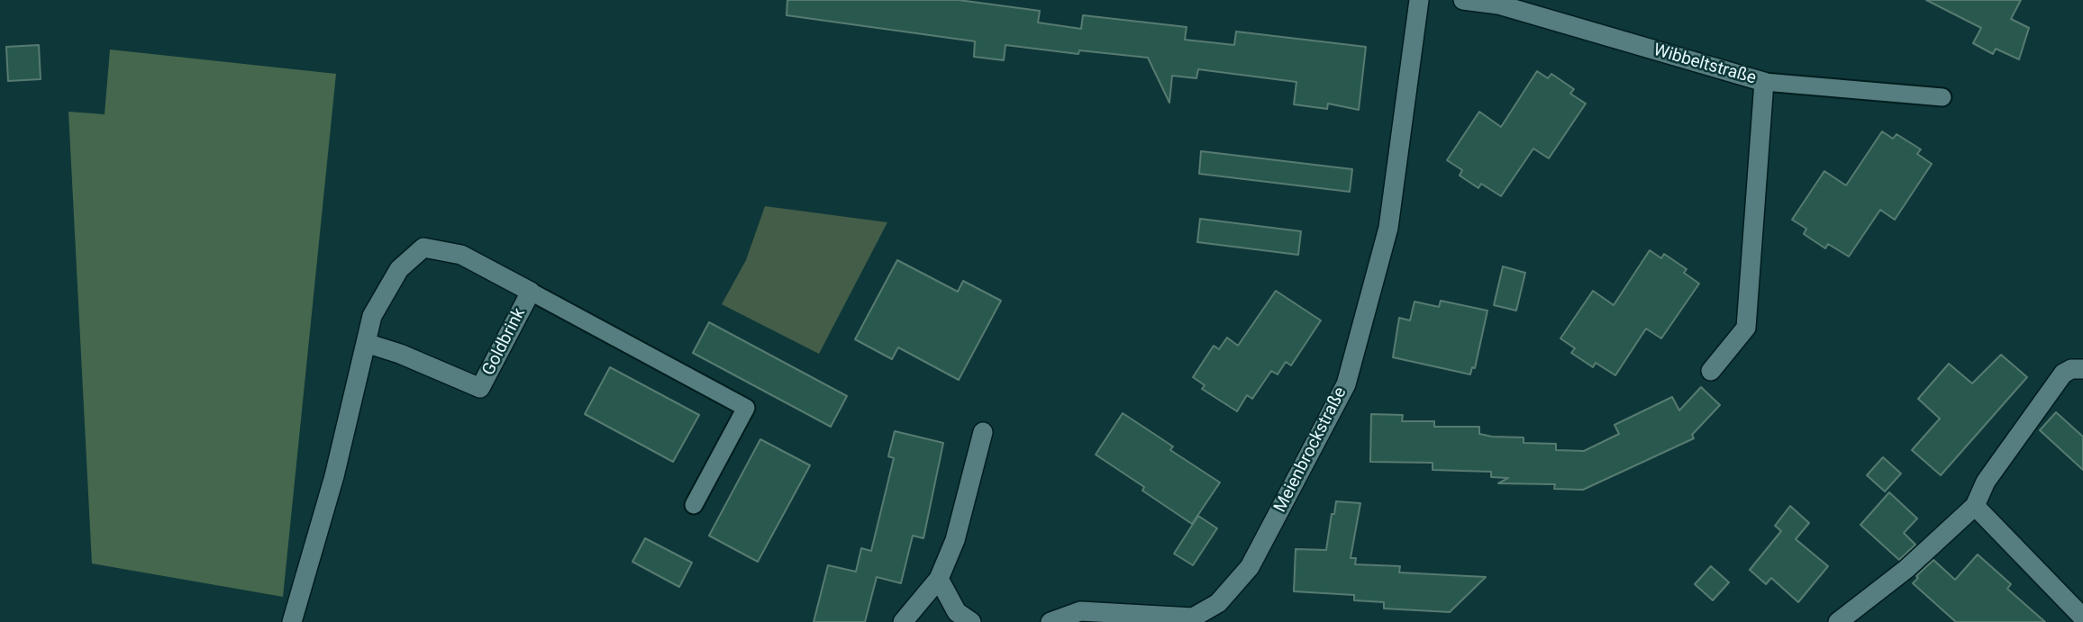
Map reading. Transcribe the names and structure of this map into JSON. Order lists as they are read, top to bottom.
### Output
{
  "streets": {
    "street": ["Wibbeltstraße", "Goldbrink", "Meienbrockstraße"]
  }
}
